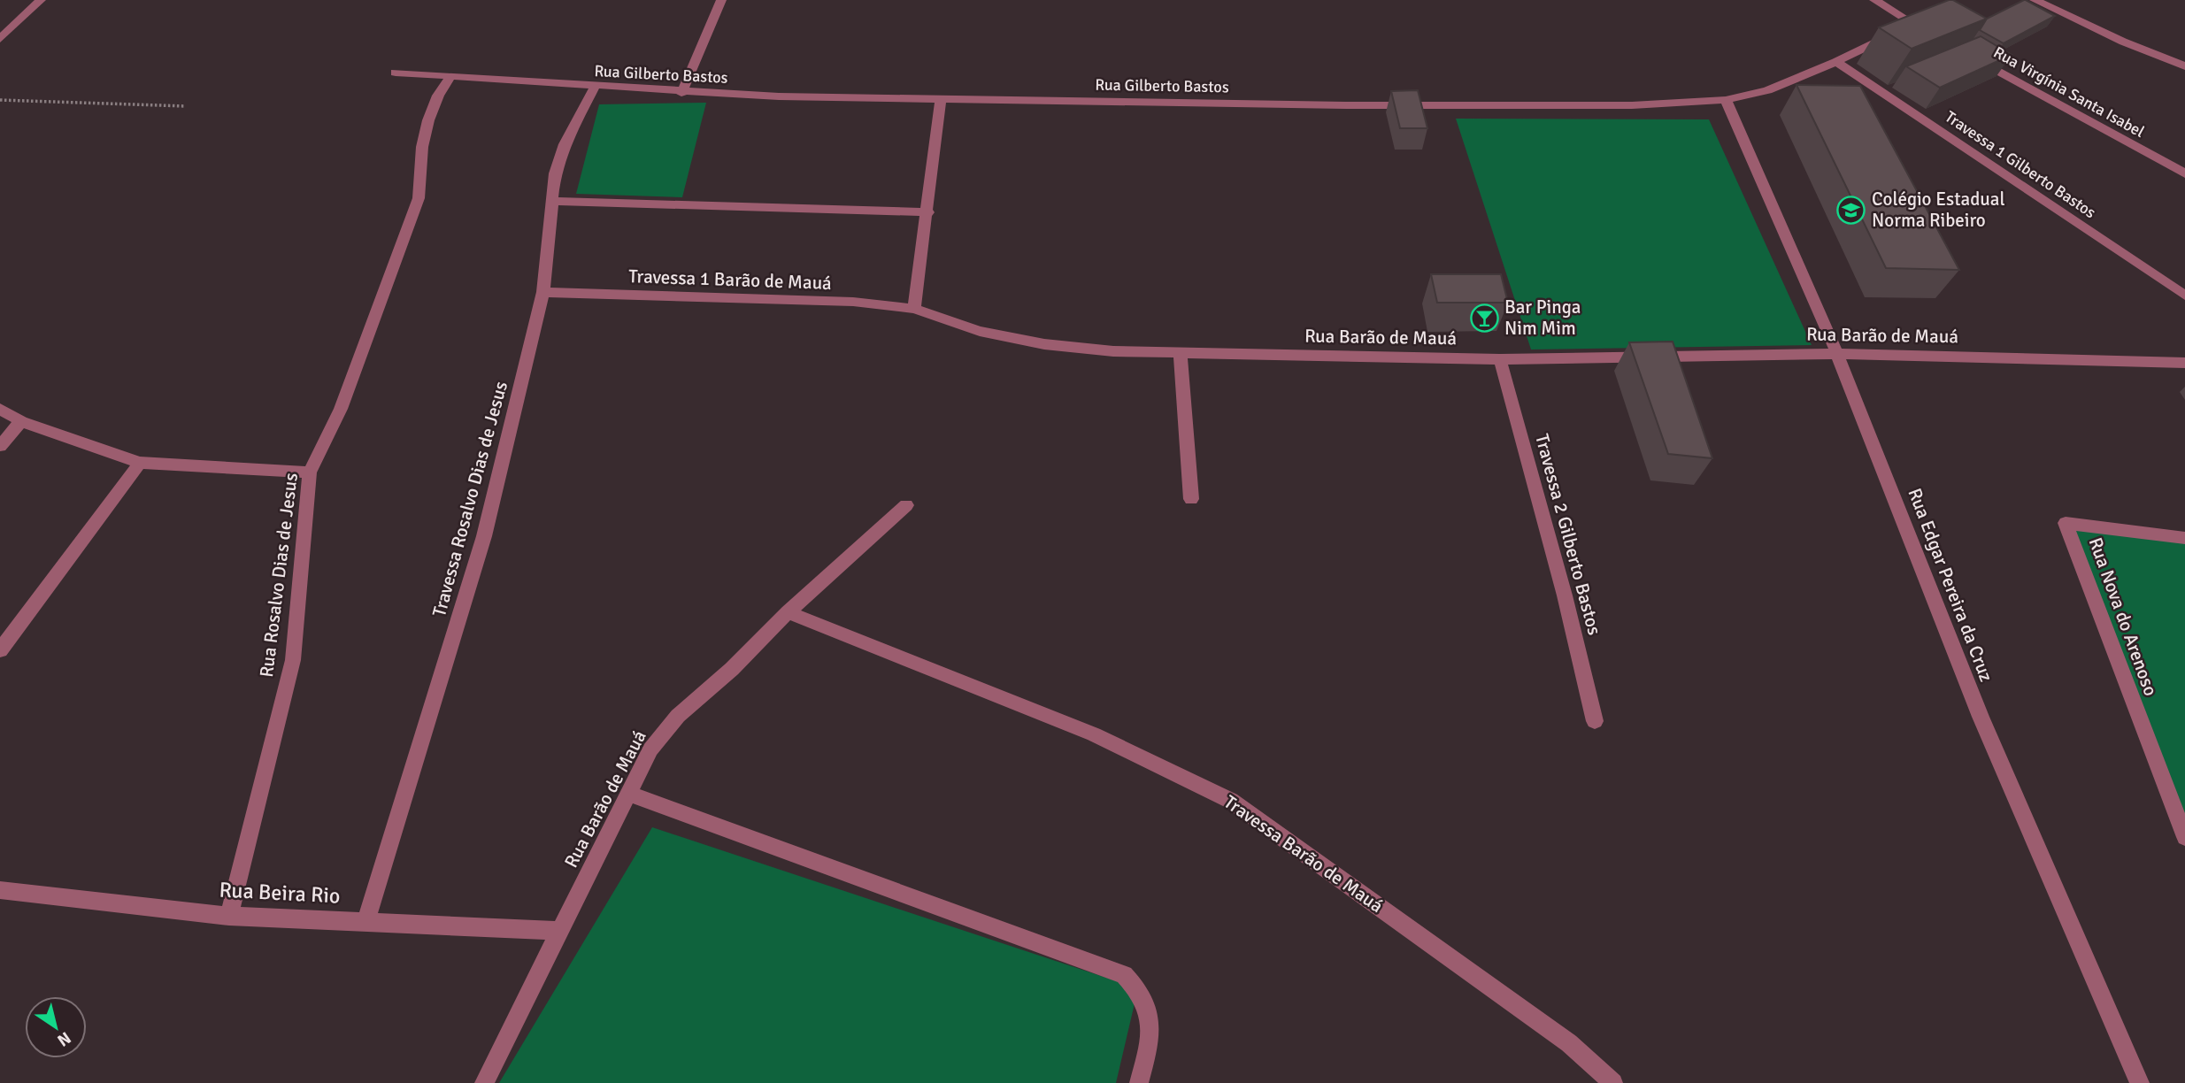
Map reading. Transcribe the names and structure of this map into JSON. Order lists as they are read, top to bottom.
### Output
{
  "streets": {
    "street": [
      "Rua Gilberto Bastos",
      "Rua Virgínia Santa Isabel",
      "Travessa 1 Gilberto Bastos",
      "Travessa 1 Barão de Mauá",
      "Rua Barão de Mauá",
      "Travessa Rosalvo Dias de Jesus",
      "Travessa 2 Gilberto Bastos",
      "Rua Rosalvo Dias de Jesus",
      "Rua Edgar Pereira da Cruz",
      "Rua Nova do Arenoso",
      "Travessa Barão de Mauá",
      "Rua Beira Rio"
    ]
  },
  "crossings": [
    ["Rua Gilberto Bastos", "Travessa 1 Gilberto Bastos"],
    ["Rua Gilberto Bastos", "Travessa Rosalvo Dias de Jesus"],
    ["Rua Gilberto Bastos", "Rua Rosalvo Dias de Jesus"],
    ["Rua Gilberto Bastos", "Rua Edgar Pereira da Cruz"],
    ["Travessa 1 Barão de Mauá", "Rua Barão de Mauá"],
    ["Travessa 1 Barão de Mauá", "Travessa Rosalvo Dias de Jesus"],
    ["Rua Barão de Mauá", "Travessa 2 Gilberto Bastos"],
    ["Rua Barão de Mauá", "Rua Edgar Pereira da Cruz"],
    ["Rua Barão de Mauá", "Travessa Barão de Mauá"],
    ["Rua Barão de Mauá", "Rua Beira Rio"],
    ["Travessa Rosalvo Dias de Jesus", "Rua Beira Rio"],
    ["Rua Rosalvo Dias de Jesus", "Rua Beira Rio"]
  ],
  "places": {
    "school or university": ["Colégio Estadual Norma Ribeiro"],
    "bar": ["Bar Pinga Nim Mim"]
  },
  "north": "bottom right"
}
